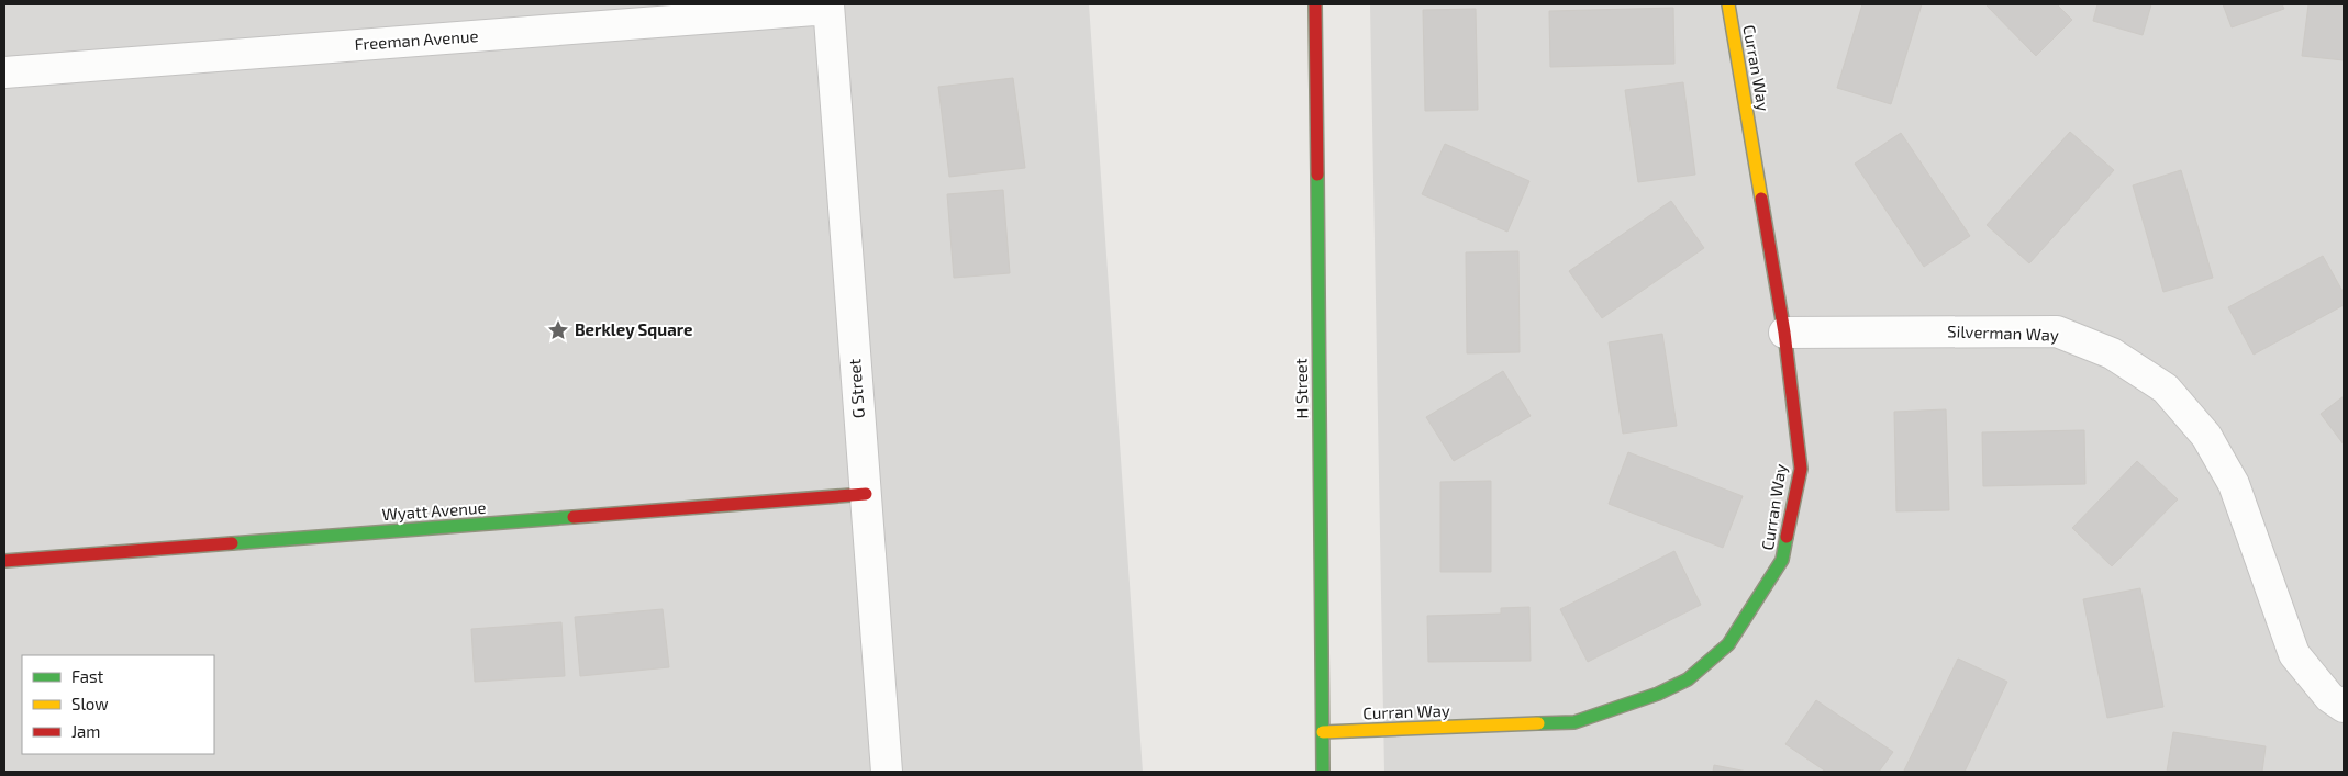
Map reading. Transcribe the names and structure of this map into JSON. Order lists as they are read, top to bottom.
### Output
{
  "streets": {
    "street": [
      "Freeman Avenue",
      "Curran Way",
      "Silverman Way",
      "G Street",
      "H Street",
      "Wyatt Avenue"
    ]
  },
  "crossings": [
    ["Freeman Avenue", "G Street"],
    ["Curran Way", "Silverman Way"],
    ["Curran Way", "H Street"],
    ["G Street", "Wyatt Avenue"]
  ],
  "places": {
    "place": ["Berkley Square"]
  },
  "legend": ["Fast", "Slow", "Jam"]
}
